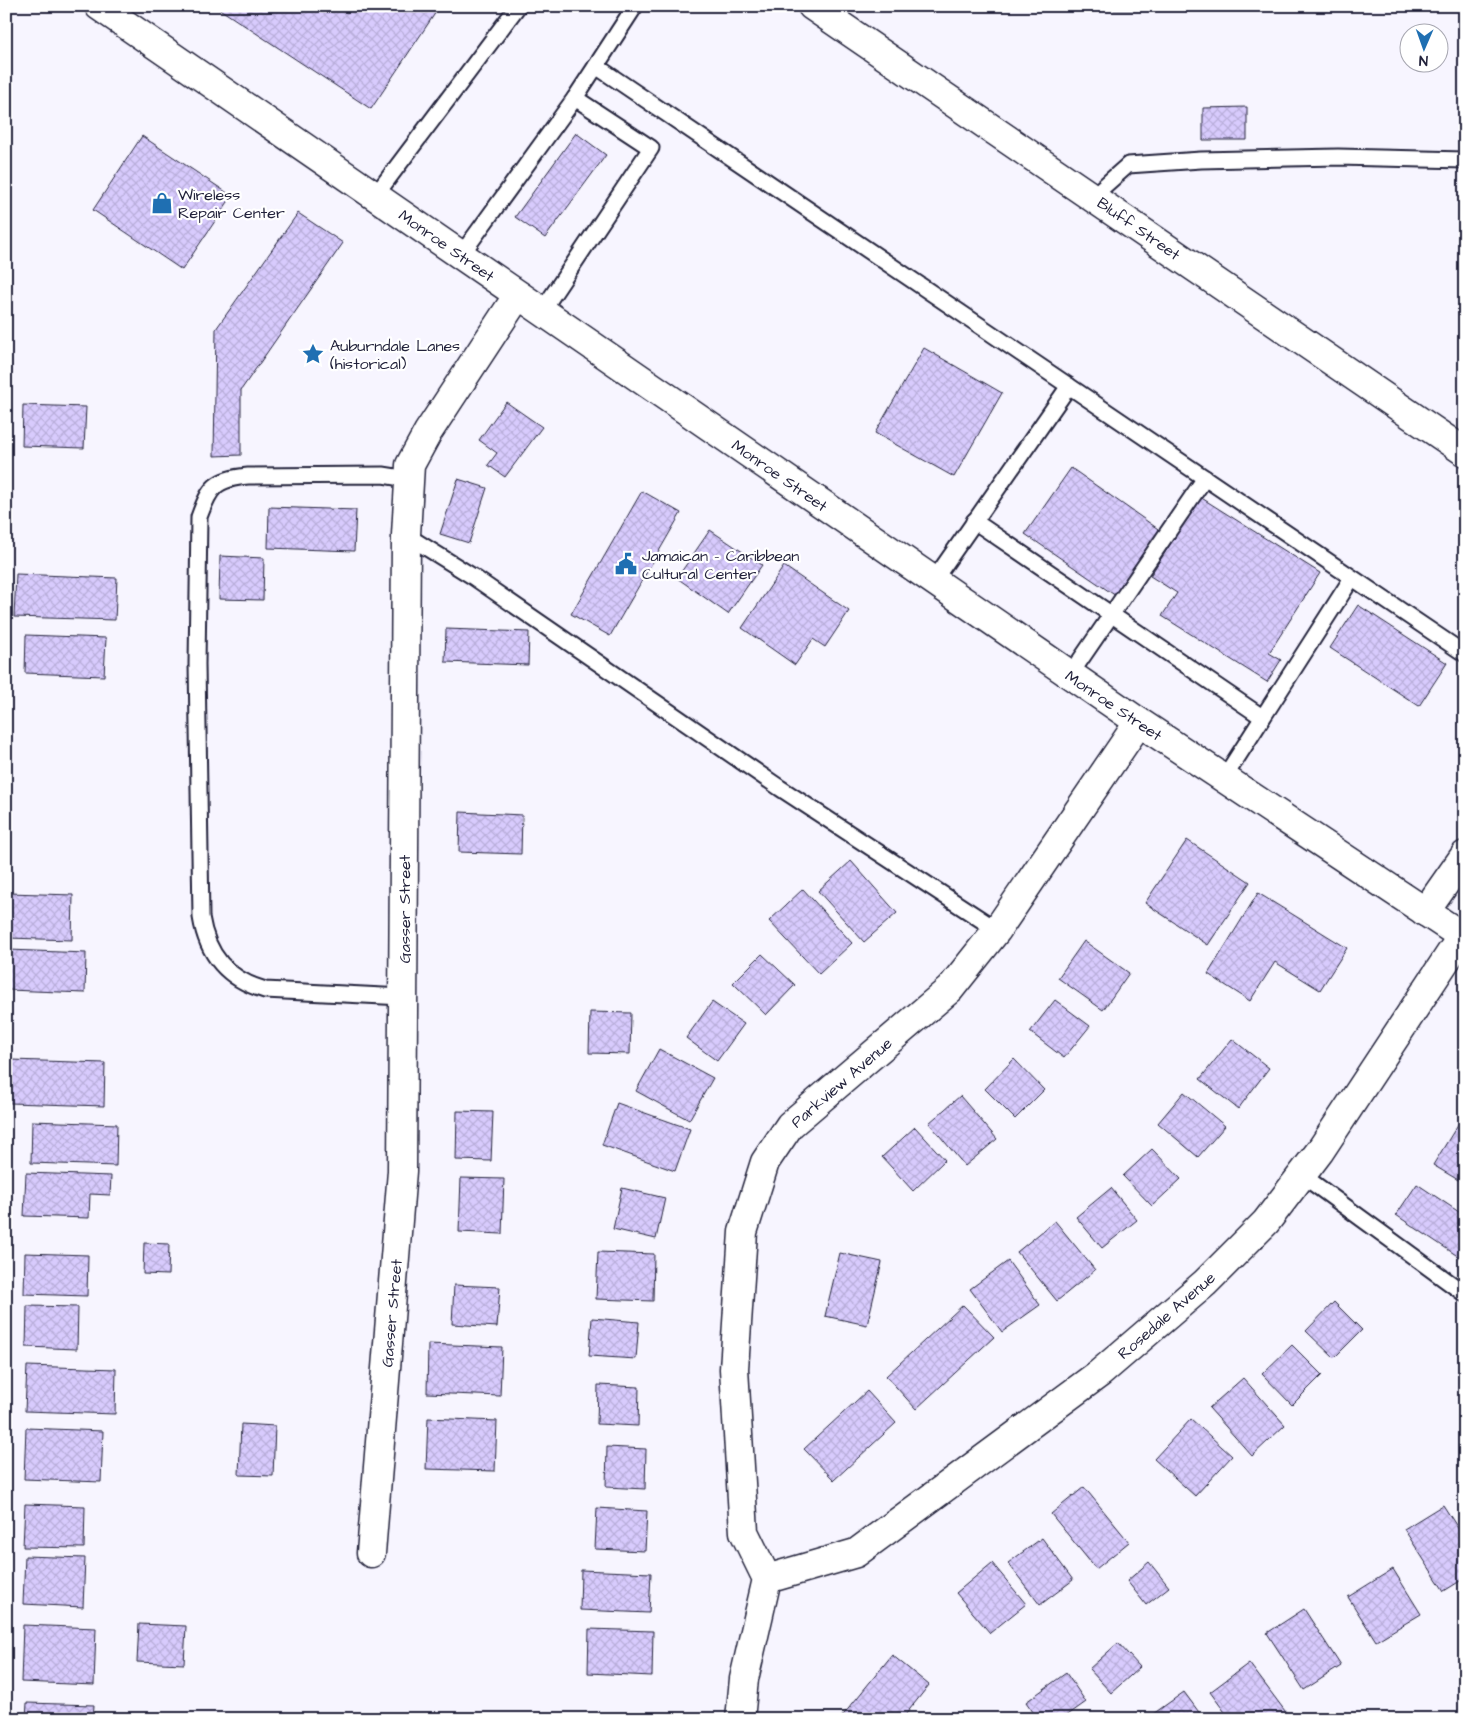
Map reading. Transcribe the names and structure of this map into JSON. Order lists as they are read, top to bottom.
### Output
{
  "streets": {
    "street": [
      "Bluff Street",
      "Monroe Street",
      "Gasser Street",
      "Parkview Avenue",
      "Rosedale Avenue"
    ]
  },
  "crossings": [
    ["Monroe Street", "Gasser Street"],
    ["Monroe Street", "Parkview Avenue"],
    ["Monroe Street", "Rosedale Avenue"],
    ["Parkview Avenue", "Rosedale Avenue"]
  ],
  "places": {
    "shop": ["Wireless Repair Center"],
    "place": ["Auburndale Lanes (historical)"],
    "public building": ["Jamaican - Caribbean Cultural Center"]
  },
  "north": "bottom"
}
